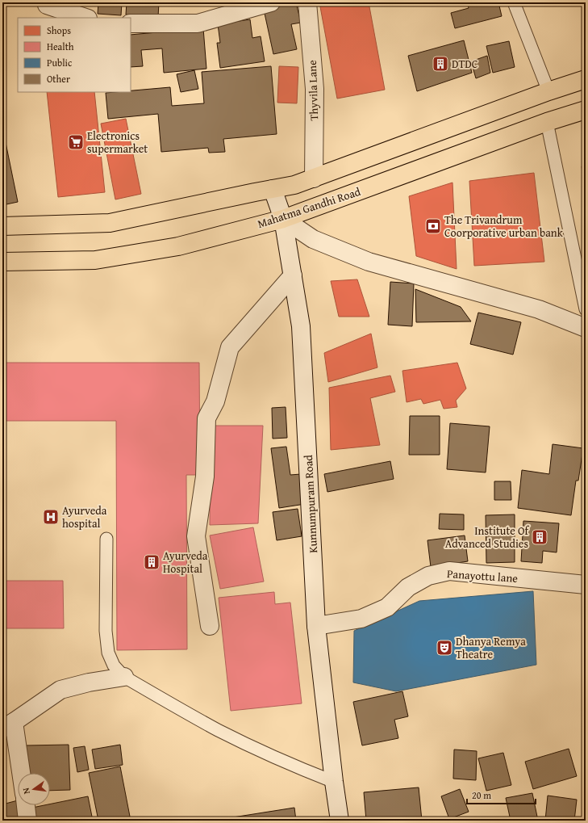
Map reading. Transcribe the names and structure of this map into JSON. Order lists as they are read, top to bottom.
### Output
{
  "streets": {
    "main road": ["Mahatma Gandhi Road"],
    "street": ["Thyvila Lane", "Kunnumpuram Road", "Panayottu lane"]
  },
  "crossings": [
    ["Mahatma Gandhi Road", "Kunnumpuram Road"],
    ["Kunnumpuram Road", "Panayottu lane"]
  ],
  "places": {
    "building": ["DTDC", "Institute Of Advanced Studies", "Ayurveda Hospital"],
    "supermarket": ["Electronics supermarket"],
    "bank": ["The Trivandrum Coorporative urban bank"],
    "hospital": ["Ayurveda hospital"],
    "theatre": ["Dhanya Remya Theatre"]
  },
  "legend": [
    "Shops",
    "Health",
    "Public",
    "Other"
  ],
  "scale_bar": "20 m",
  "north": "left"
}
